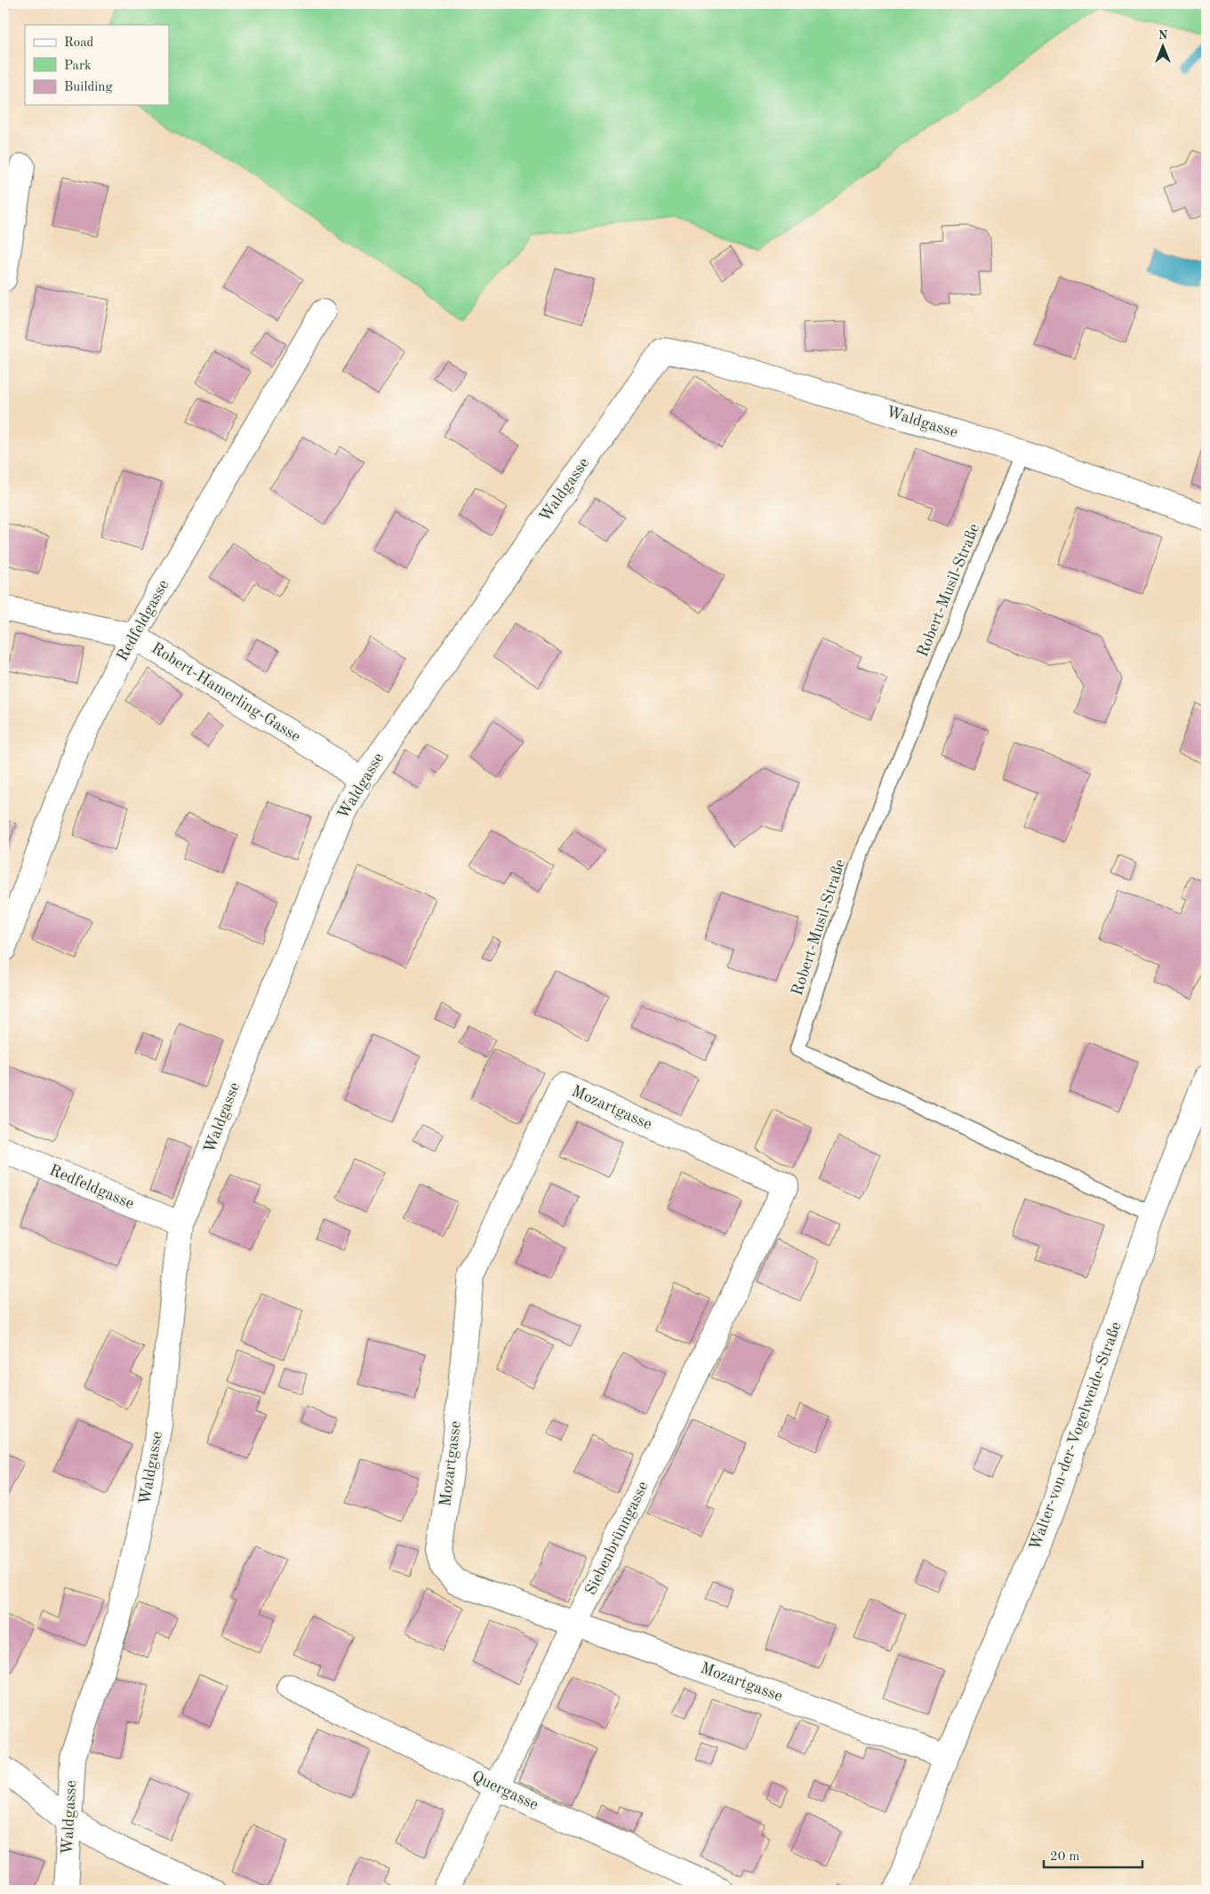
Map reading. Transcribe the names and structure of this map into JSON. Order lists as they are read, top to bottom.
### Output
{
  "streets": {
    "street": [
      "Waldgasse",
      "Redfeldgasse",
      "Robert-Hamerling-Gasse",
      "Mozartgasse",
      "Walter-von-der-Vogelweide-Straße",
      "Siebenbrünngasse",
      "Quergasse"
    ],
    "lane": ["Robert-Musil-Straße"]
  },
  "crossings": [
    ["Waldgasse", "Robert-Musil-Straße"],
    ["Waldgasse", "Redfeldgasse"],
    ["Waldgasse", "Robert-Hamerling-Gasse"],
    ["Robert-Musil-Straße", "Walter-von-der-Vogelweide-Straße"],
    ["Redfeldgasse", "Robert-Hamerling-Gasse"],
    ["Mozartgasse", "Walter-von-der-Vogelweide-Straße"],
    ["Mozartgasse", "Siebenbrünngasse"],
    ["Siebenbrünngasse", "Quergasse"]
  ],
  "legend": ["Road", "Park", "Building"],
  "scale_bar": "20 m",
  "north": "top"
}
